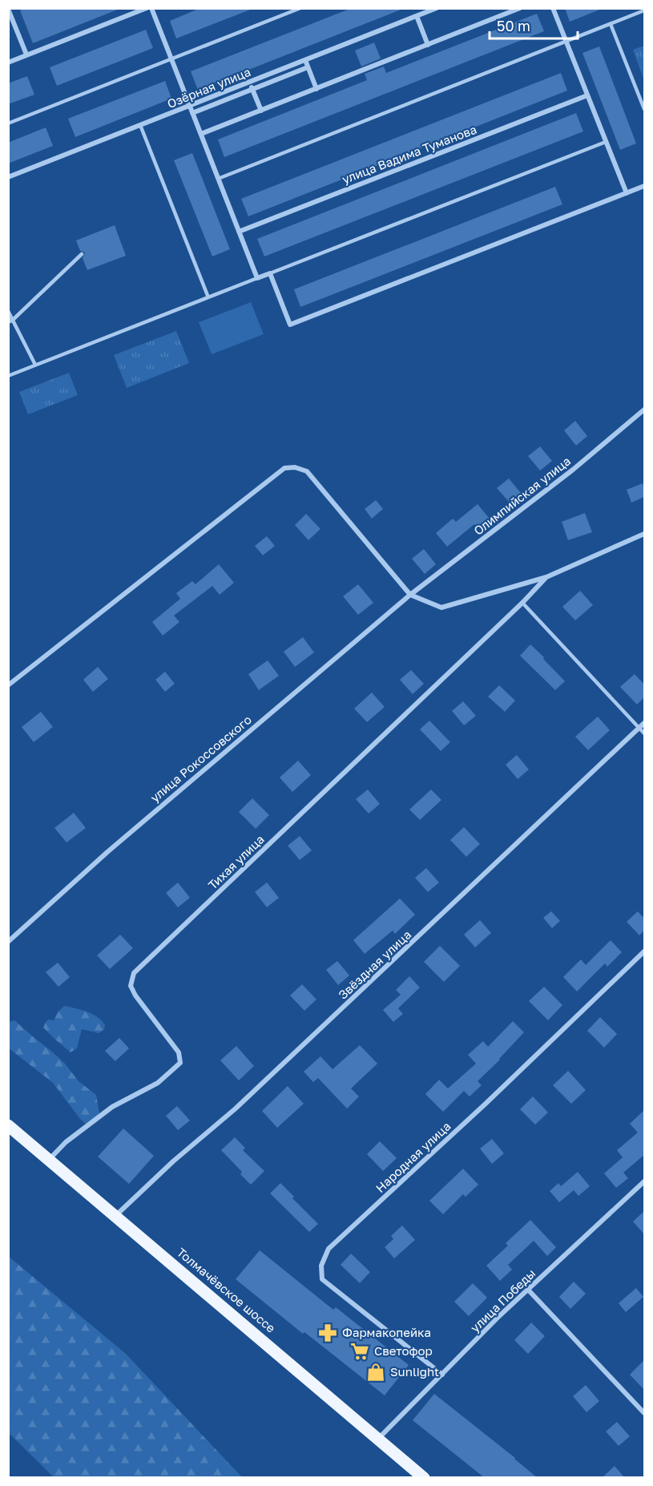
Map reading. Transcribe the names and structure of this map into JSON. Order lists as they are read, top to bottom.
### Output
{
  "streets": {
    "main road": ["Толмачёвское шоссе"],
    "street": [
      "Озёрная улица",
      "улица Вадима Туманова",
      "Олимпийская улица",
      "улица Рокоссовского",
      "Тихая улица",
      "Звёздная улица",
      "Народная улица",
      "улица Победы"
    ]
  },
  "crossings": [
    ["Олимпийская улица", "улица Рокоссовского"],
    ["Тихая улица", "Толмачёвское шоссе"],
    ["Звёздная улица", "Толмачёвское шоссе"],
    ["Народная улица", "улица Победы"],
    ["Толмачёвское шоссе", "улица Победы"]
  ],
  "places": {
    "pharmacy": ["Фармакопейка"],
    "supermarket": ["Светофор"],
    "shop": ["Sunlight"]
  },
  "scale_bar": "50 m"
}
